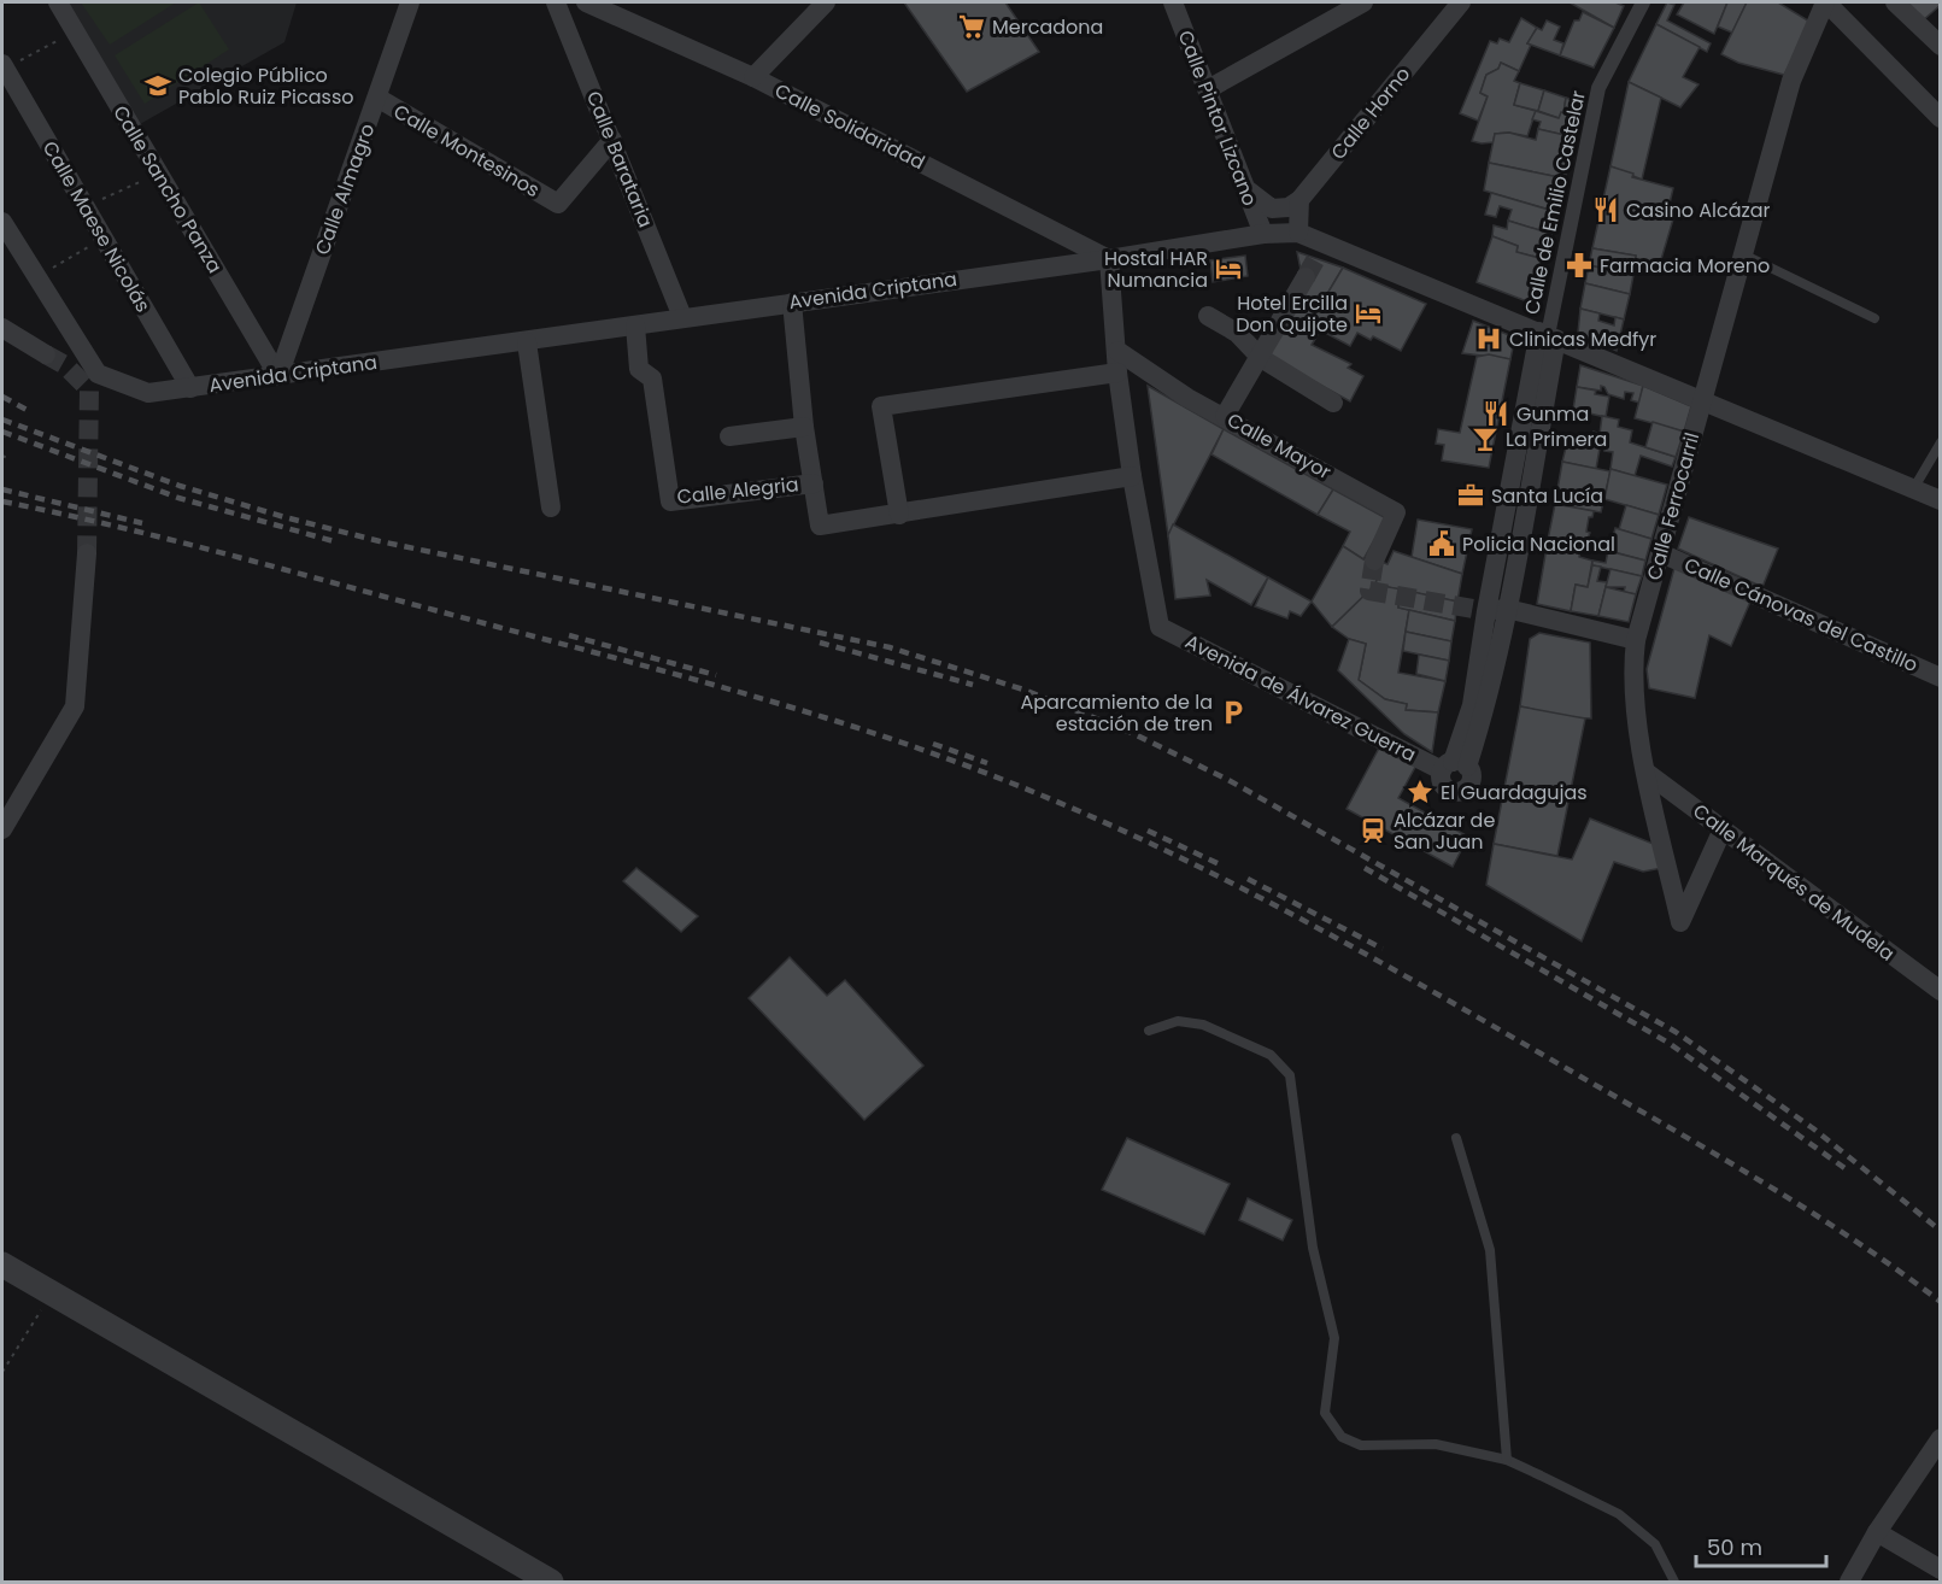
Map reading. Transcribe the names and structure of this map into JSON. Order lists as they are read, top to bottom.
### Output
{
  "streets": {
    "street": [
      "Calle Horno",
      "Calle Pintor Lizcano",
      "Calle Solidaridad",
      "Calle Montesinos",
      "Calle Barataria",
      "Calle Sancho Panza",
      "Calle Almagro",
      "Calle de Emilio Castelar",
      "Calle Maese Nicolás",
      "Avenida Criptana",
      "Calle Mayor",
      "Calle Alegria",
      "Calle Ferrocarril",
      "Calle Cánovas del Castillo",
      "Avenida de Álvarez Guerra",
      "Calle Marqués de Mudela"
    ]
  },
  "crossings": [
    ["Calle Pintor Lizcano", "Avenida Criptana"],
    ["Calle Solidaridad", "Avenida Criptana"],
    ["Calle Montesinos", "Calle Barataria"],
    ["Calle Montesinos", "Calle Almagro"],
    ["Calle Barataria", "Avenida Criptana"],
    ["Calle Sancho Panza", "Calle Almagro"],
    ["Calle Sancho Panza", "Avenida Criptana"],
    ["Calle Almagro", "Avenida Criptana"],
    ["Calle de Emilio Castelar", "Avenida Criptana"],
    ["Calle Maese Nicolás", "Avenida Criptana"],
    ["Avenida Criptana", "Calle Alegria"],
    ["Avenida Criptana", "Calle Ferrocarril"],
    ["Calle Ferrocarril", "Calle Cánovas del Castillo"],
    ["Calle Ferrocarril", "Calle Marqués de Mudela"]
  ],
  "places": {
    "supermarket": ["Mercadona"],
    "school or university": ["Colegio Público Pablo Ruiz Picasso"],
    "restaurant": ["Casino Alcázar", "Gunma"],
    "pharmacy": ["Farmacia Moreno"],
    "hotel": ["Hostal HAR Numancia", "Hotel Ercilla Don Quijote"],
    "hospital": ["Clinicas Medfyr"],
    "bar": ["La Primera"],
    "office": ["Santa Lucía"],
    "public building": ["Policia Nacional"],
    "parking": ["Aparcamiento de la estación de tren"],
    "place": ["El Guardagujas"],
    "station": ["Alcázar de San Juan"]
  },
  "scale_bar": "50 m"
}
